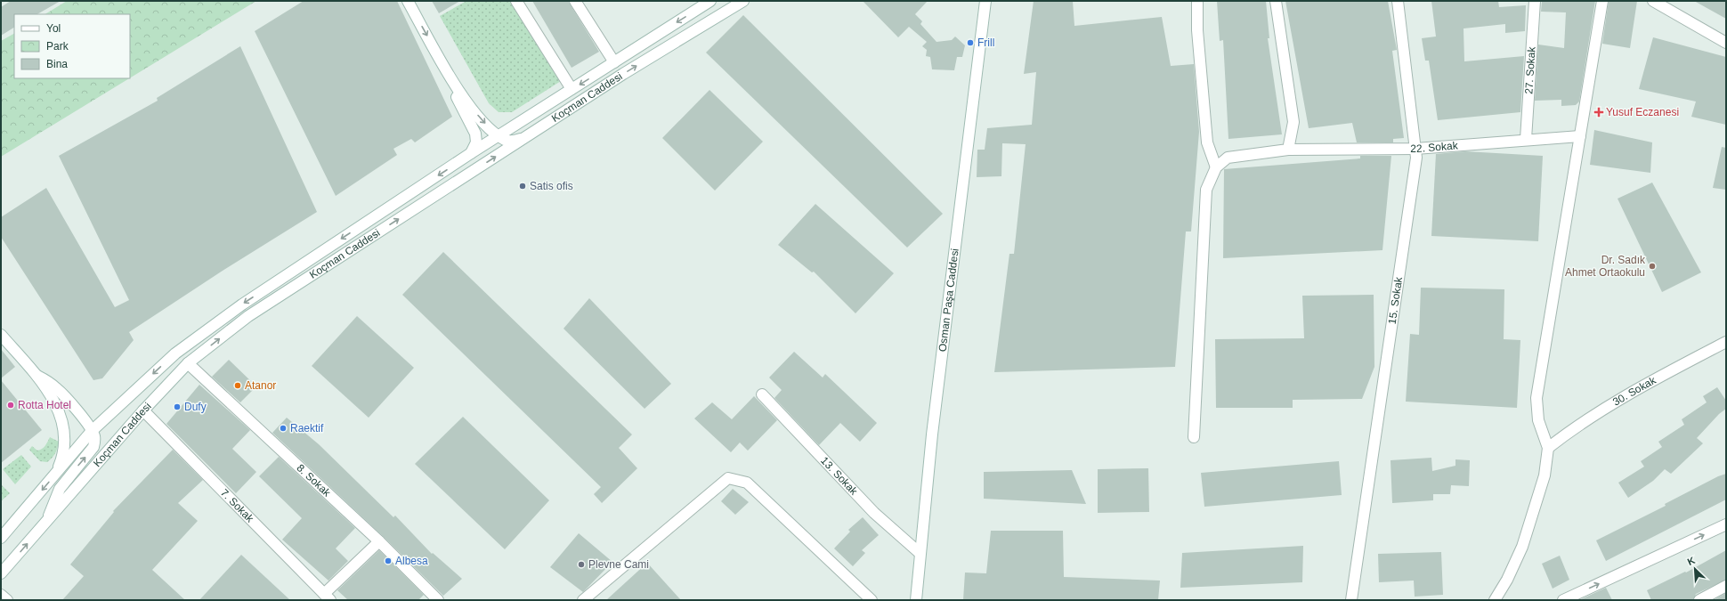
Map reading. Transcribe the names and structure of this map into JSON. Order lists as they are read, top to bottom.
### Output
{
  "streets": {
    "street": [
      "27. Sokak",
      "Koçman Caddesi",
      "22. Sokak",
      "Osman Paşa Caddesi",
      "15. Sokak",
      "30. Sokak",
      "13. Sokak",
      "8. Sokak",
      "7. Sokak"
    ]
  },
  "crossings": [
    ["27. Sokak", "22. Sokak"],
    ["Koçman Caddesi", "8. Sokak"],
    ["Koçman Caddesi", "7. Sokak"],
    ["22. Sokak", "15. Sokak"],
    ["Osman Paşa Caddesi", "13. Sokak"]
  ],
  "places": {
    "other": [
      "Frill",
      "Satis ofis",
      "Dr. Sadık Ahmet Ortaokulu",
      "Atanor",
      "Rotta Hotel",
      "Dufy",
      "Raektif",
      "Albesa",
      "Plevne Cami"
    ],
    "health": ["Yusuf Eczanesi"]
  },
  "legend": ["Yol", "Park", "Bina"],
  "north": "top left"
}
